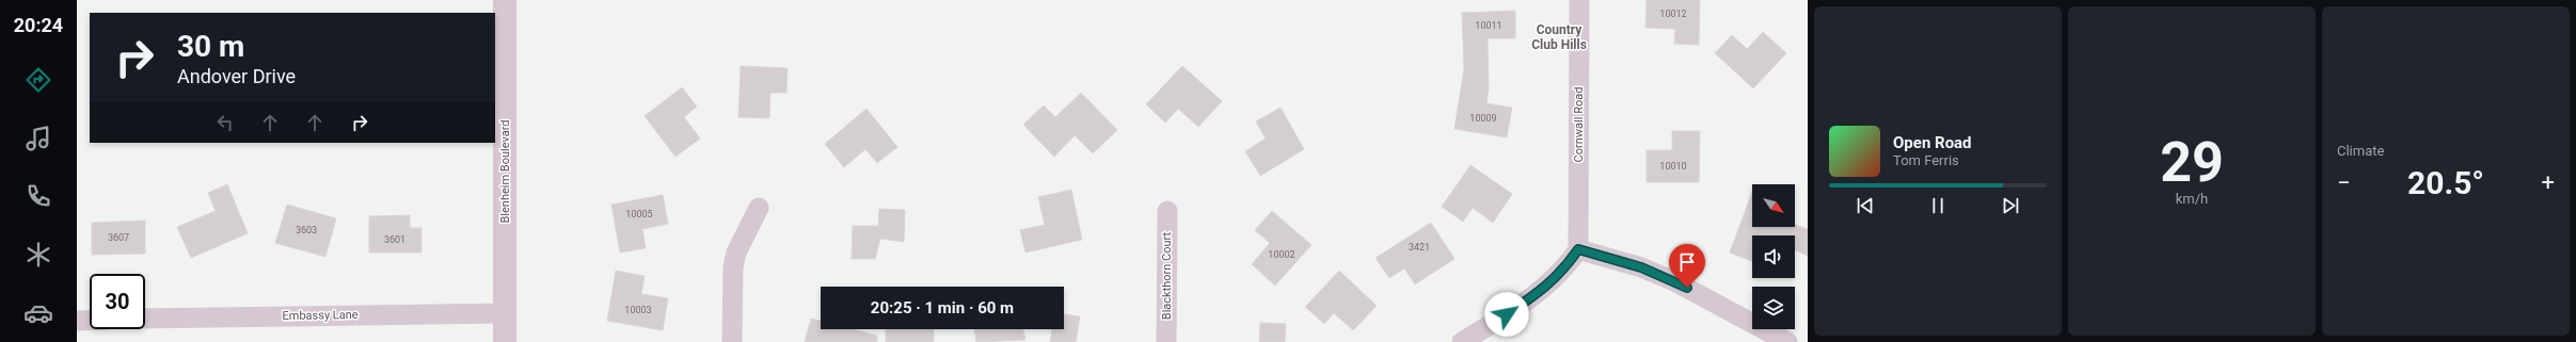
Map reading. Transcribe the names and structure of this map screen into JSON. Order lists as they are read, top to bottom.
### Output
{
  "streets": {
    "main road": ["Blenheim Boulevard"],
    "street": ["Cornwall Road", "Blackthorn Court", "Embassy Lane"]
  },
  "crossings": [
    ["Blenheim Boulevard", "Embassy Lane"]
  ],
  "districts": ["Country Club Hills"],
  "house_numbers": [
    "10012",
    "10011",
    "10009",
    "10010",
    "10005",
    "3603",
    "3607",
    "3601",
    "3421",
    "10002",
    "10003"
  ],
  "north": "bottom right",
  "page": {
    "tabs": "20:24",
    "tile": [
      ["29", "km/h"],
      "Climate"
    ],
    "turn": ["30 m", "Andover Drive"],
    "song": ["Open Road", "Tom Ferris"],
    "heat": ["−", "20.5°", "+"],
    "limit": "30",
    "trip": "20:25 · 1 min · 60 m"
  }
}
